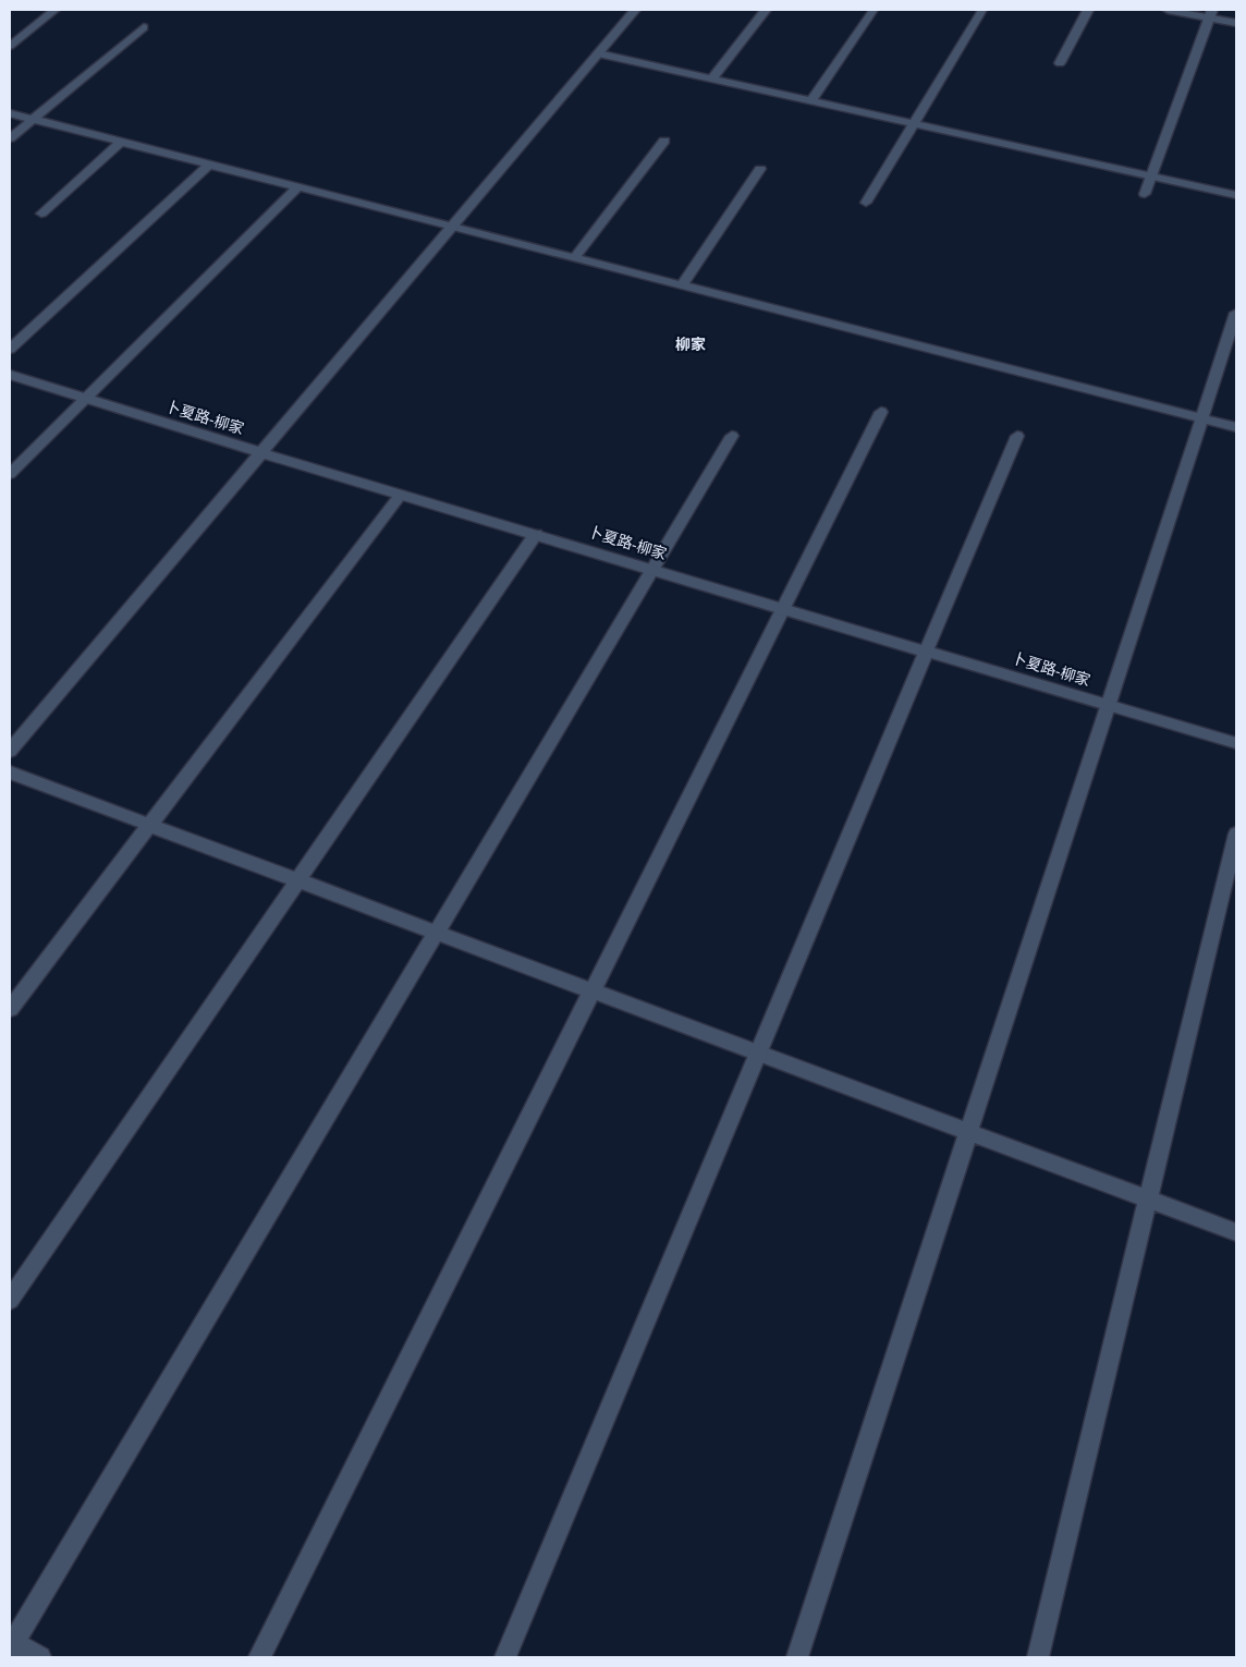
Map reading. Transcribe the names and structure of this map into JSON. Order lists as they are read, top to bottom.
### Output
{
  "streets": {
    "street": ["卜夏路-柳家"]
  },
  "districts": ["柳家"]
}
